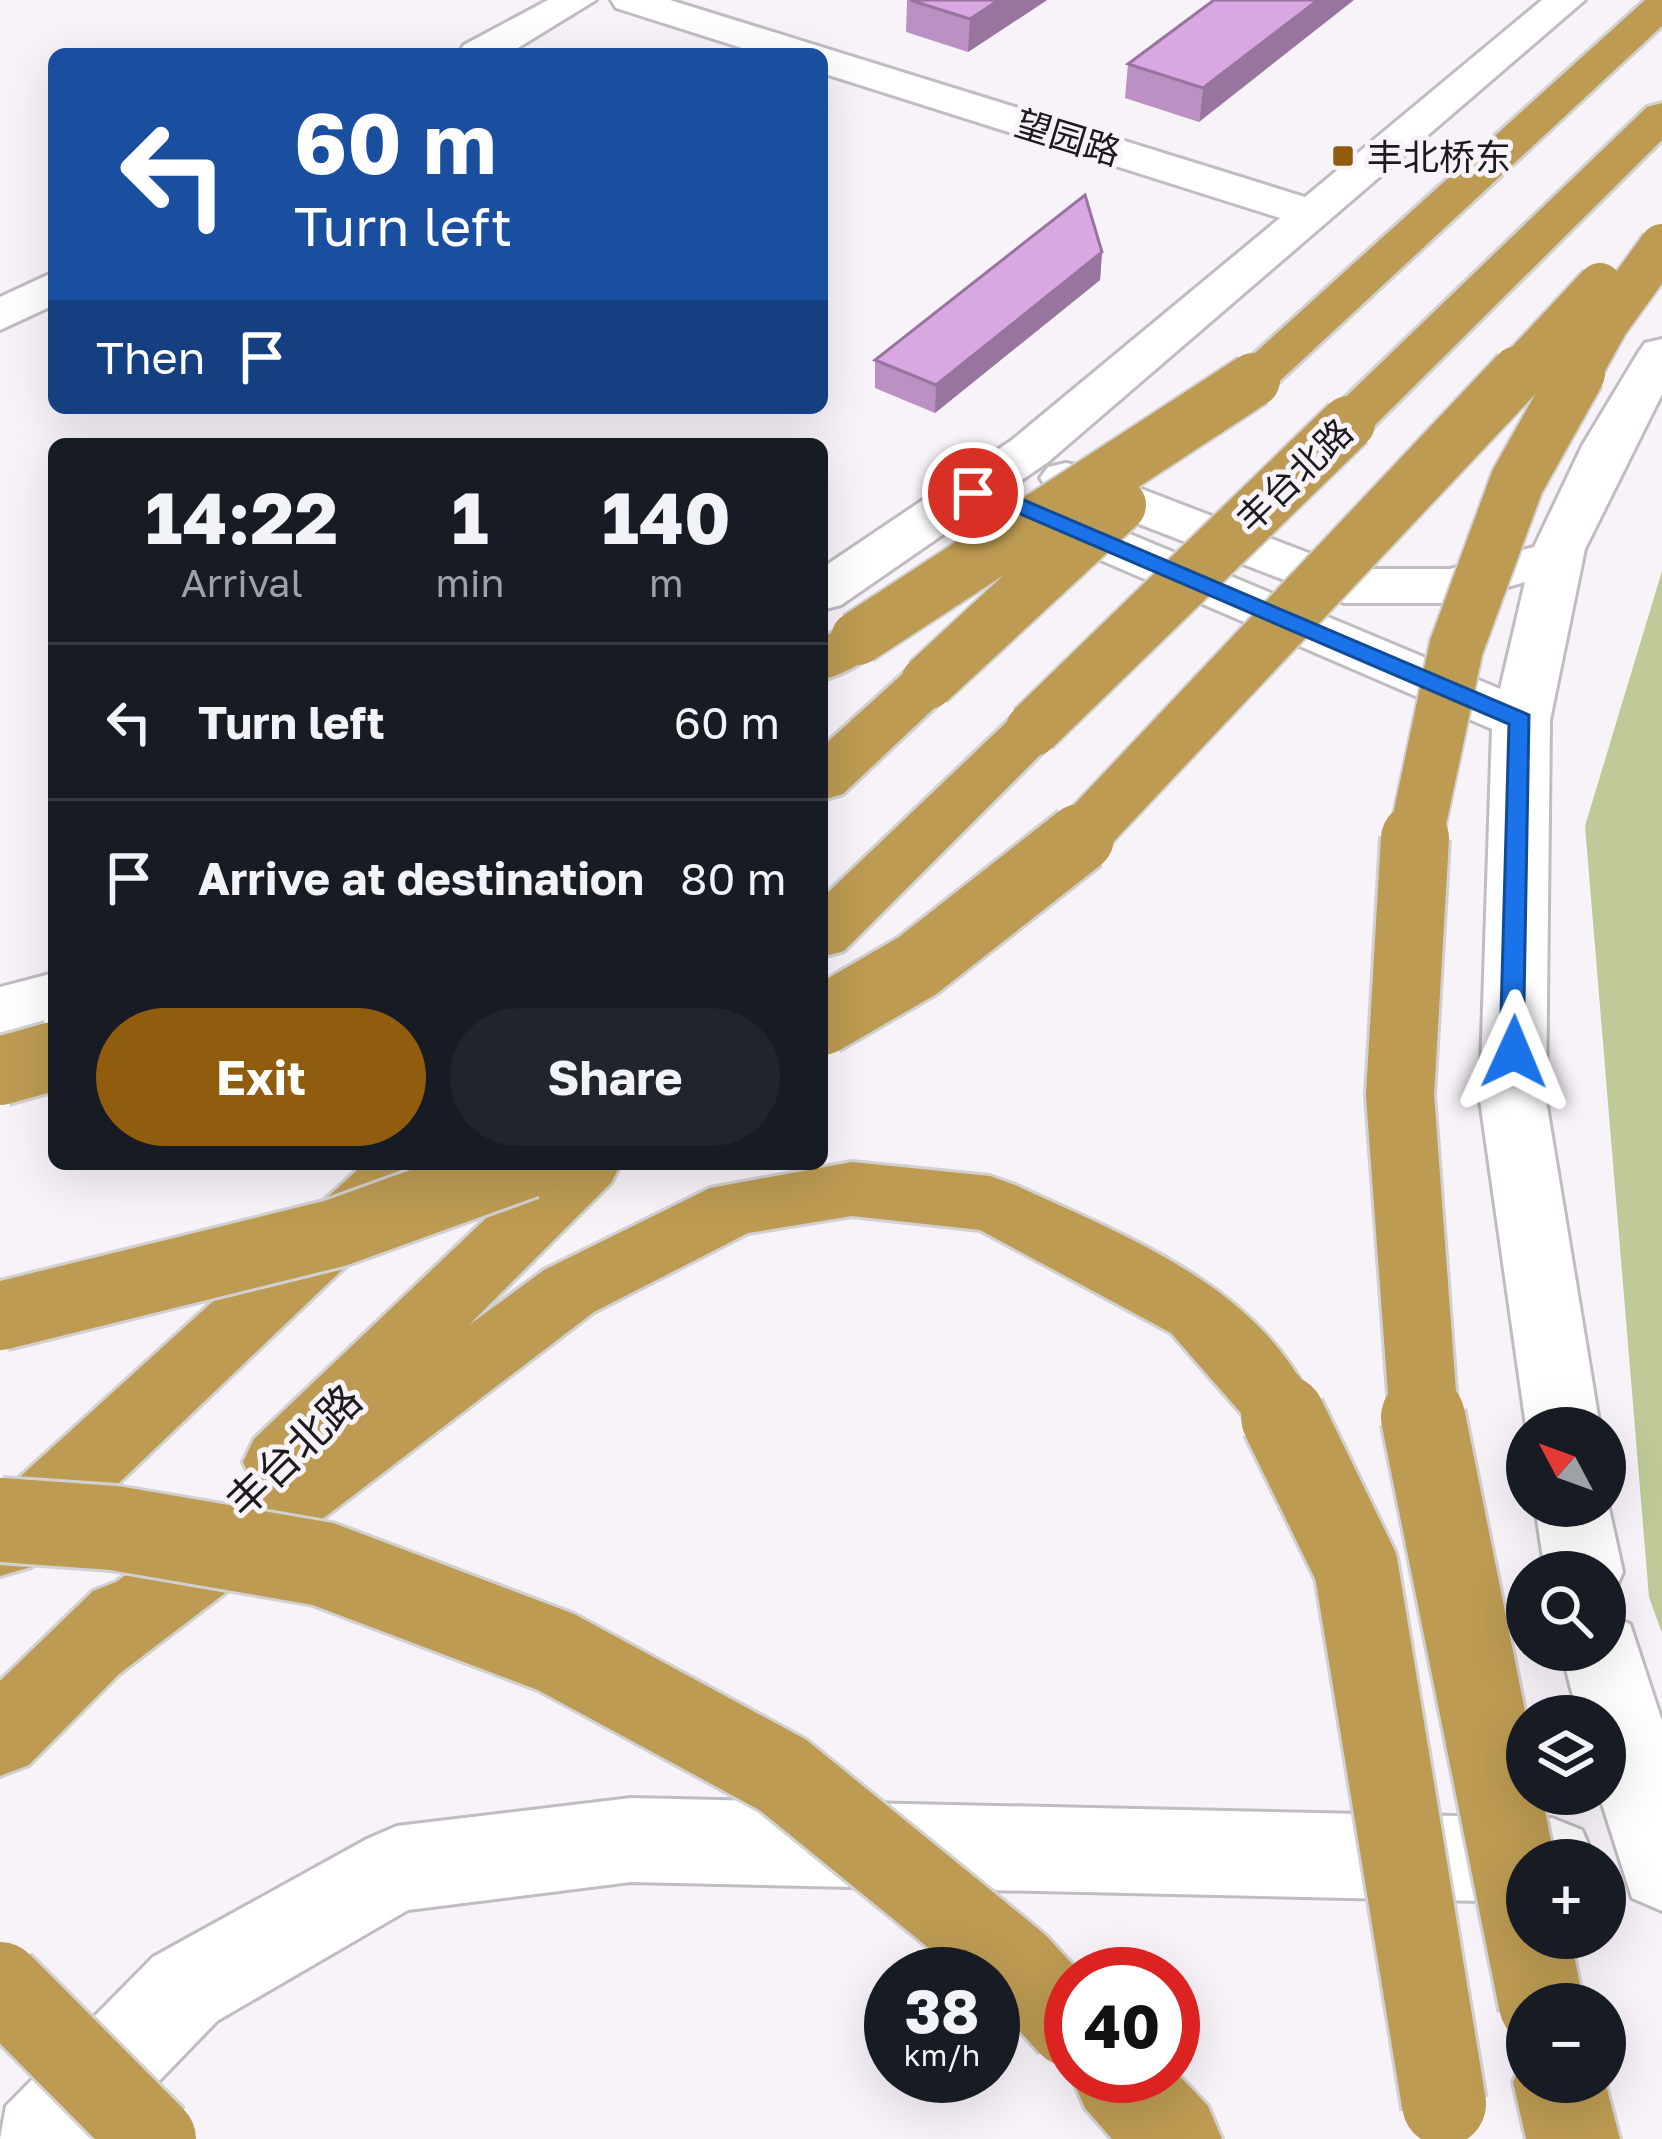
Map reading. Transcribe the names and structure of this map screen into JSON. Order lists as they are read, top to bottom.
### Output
{
  "streets": {
    "highway": ["丰台北路"],
    "street": ["望园路"]
  },
  "places": {
    "transit": ["丰北桥东"]
  },
  "north": "top left",
  "page": {
    "turn": ["60 m", "Turn left"],
    "then": "Then",
    "eta": [
      "14:22",
      "Arrival",
      "1",
      "min",
      "140",
      "m"
    ],
    "list": [
      {
        "name": "Turn left",
        "value": "60 m"
      },
      {
        "name": "Arrive at destination",
        "value": "80 m"
      }
    ],
    "buttons": ["Exit", "Share"],
    "map_buttons": ["+", "−"],
    "speed": "38 km/h",
    "limit": "40"
  }
}
